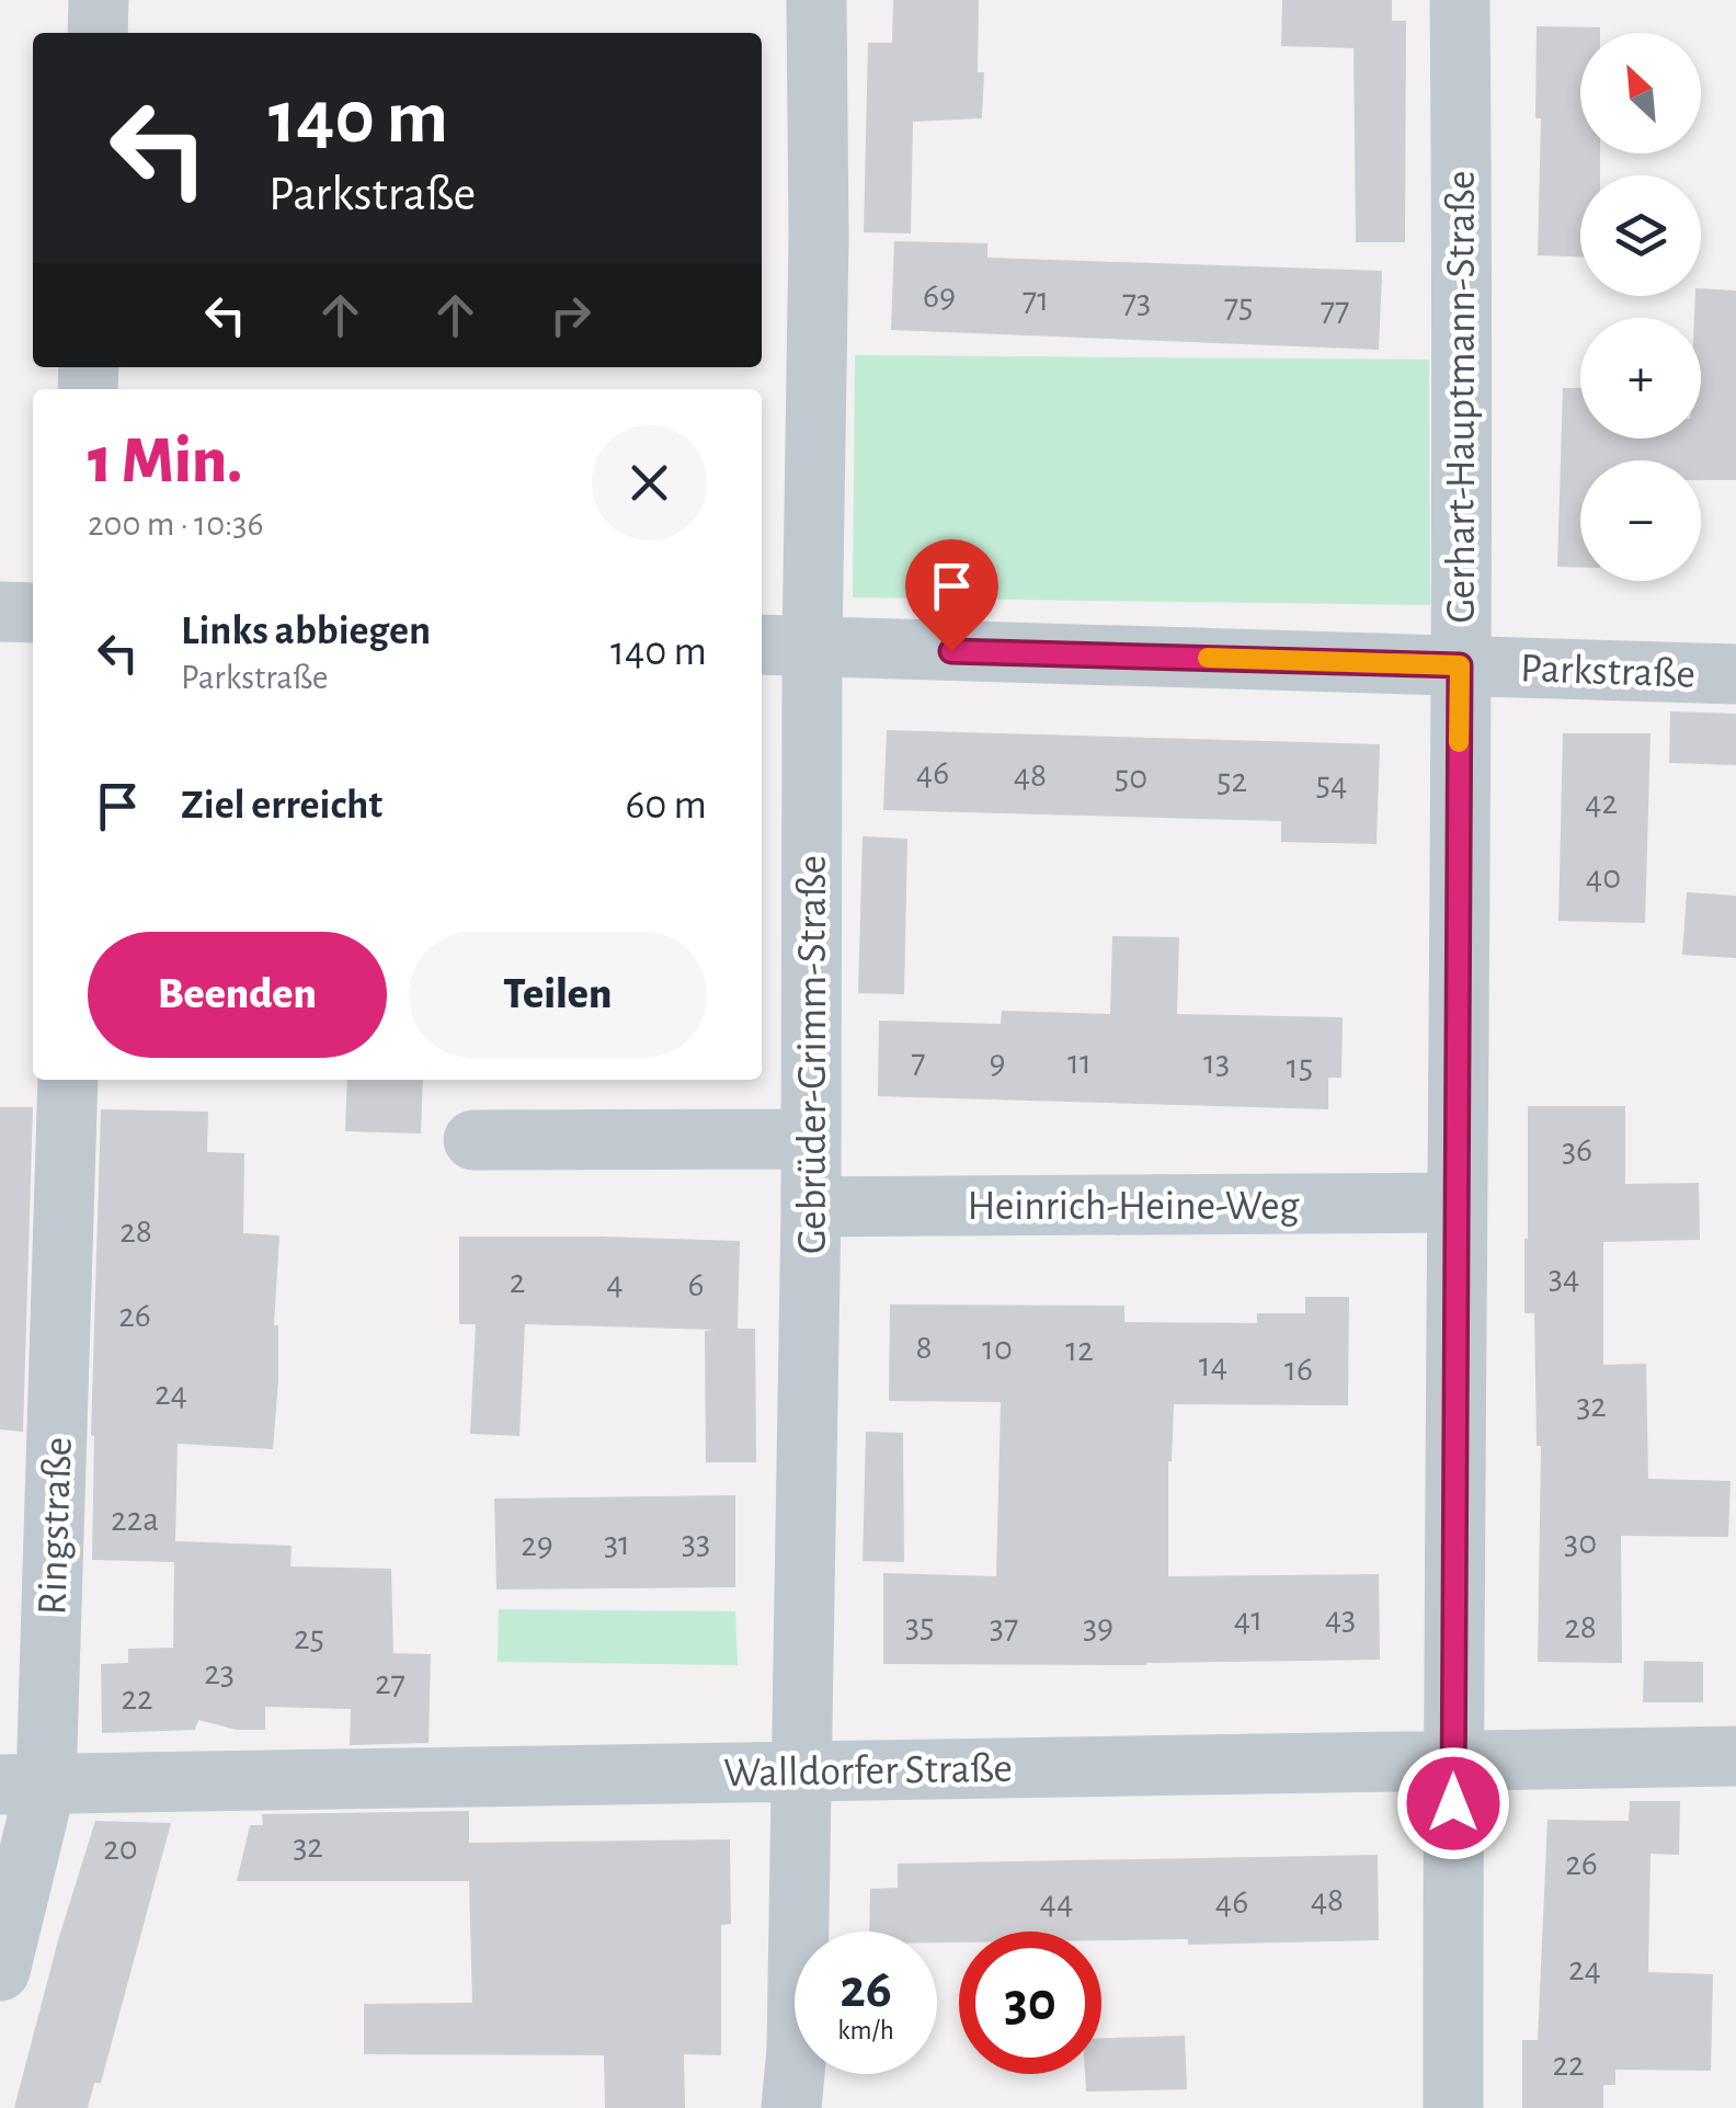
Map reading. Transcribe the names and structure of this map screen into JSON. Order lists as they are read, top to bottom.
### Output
{
  "streets": {
    "street": [
      "Gerhart-Hauptmann-Straße",
      "Parkstraße",
      "Gebrüder-Grimm-Straße",
      "Heinrich-Heine-Weg",
      "Ringstraße",
      "Walldorfer Straße"
    ]
  },
  "crossings": [
    ["Gerhart-Hauptmann-Straße", "Parkstraße"],
    ["Gerhart-Hauptmann-Straße", "Heinrich-Heine-Weg"],
    ["Gerhart-Hauptmann-Straße", "Walldorfer Straße"],
    ["Parkstraße", "Gebrüder-Grimm-Straße"],
    ["Gebrüder-Grimm-Straße", "Heinrich-Heine-Weg"],
    ["Gebrüder-Grimm-Straße", "Walldorfer Straße"],
    ["Ringstraße", "Walldorfer Straße"]
  ],
  "house_numbers": [
    "69",
    "71",
    "73",
    "75",
    "77",
    "46",
    "48",
    "50",
    "52",
    "54",
    "42",
    "40",
    "7",
    "9",
    "11",
    "13",
    "15",
    "36",
    "28",
    "34",
    "2",
    "4",
    "6",
    "26",
    "8",
    "10",
    "12",
    "14",
    "16",
    "24",
    "32",
    "22a",
    "33",
    "30",
    "31",
    "29",
    "43",
    "41",
    "35",
    "37",
    "39",
    "28",
    "25",
    "23",
    "27",
    "22",
    "32",
    "20",
    "26",
    "48",
    "44",
    "46",
    "24",
    "22"
  ],
  "north": "top left",
  "page": {
    "map_buttons": ["+", "−"],
    "turn": ["140 m", "Parkstraße"],
    "heading": ["1 Min.", "200 m · 10:36"],
    "list": [
      {
        "name": "Links abbiegen",
        "note": "Parkstraße",
        "value": "140 m"
      },
      {
        "name": "Ziel erreicht",
        "value": "60 m"
      }
    ],
    "buttons": ["Beenden", "Teilen"],
    "speed": "26 km/h",
    "limit": "30"
  }
}
